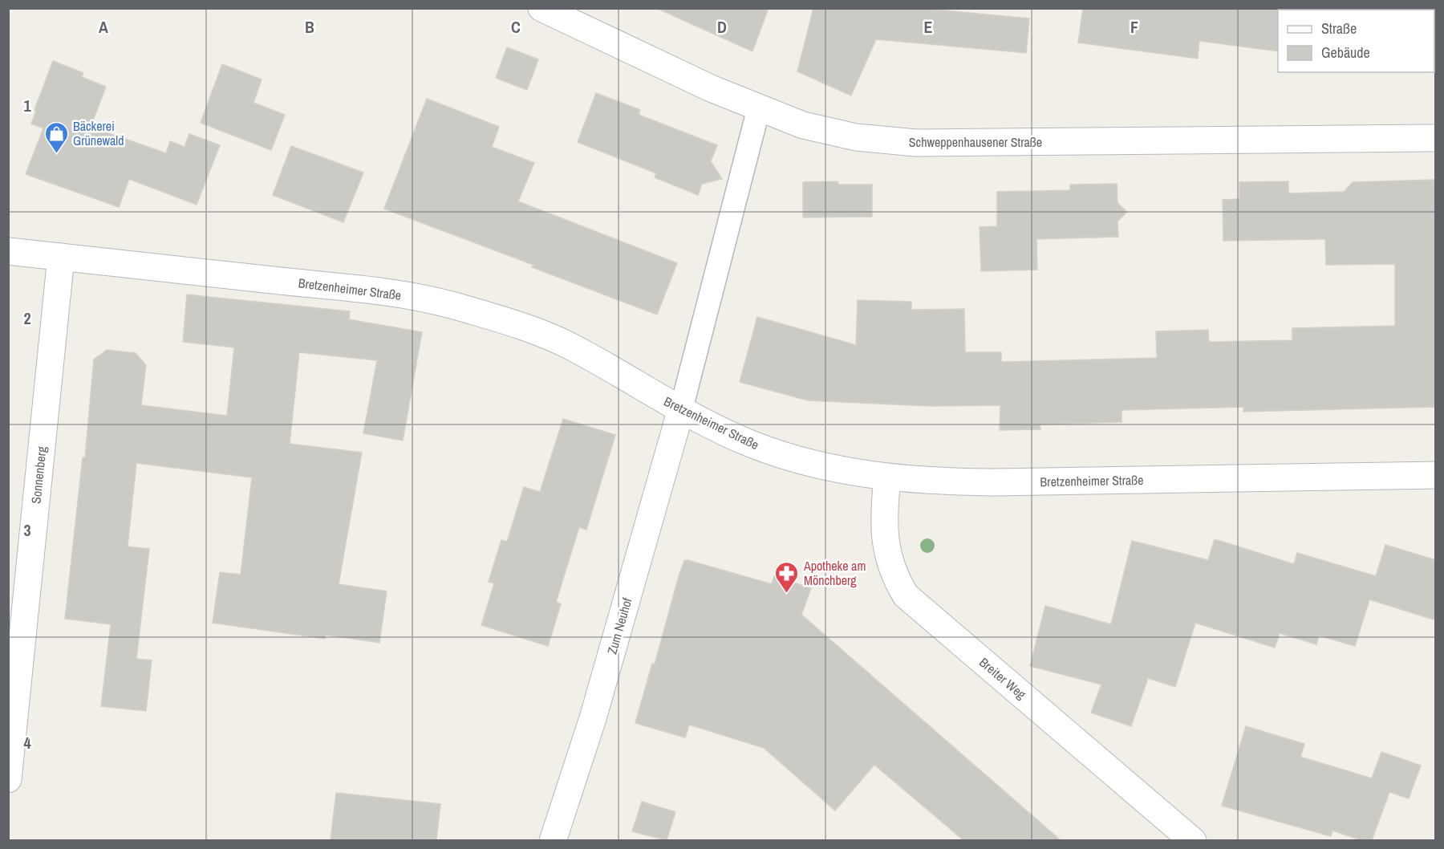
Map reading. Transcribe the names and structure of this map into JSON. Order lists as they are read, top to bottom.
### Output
{
  "streets": {
    "street": [
      "Schweppenhausener Straße",
      "Bretzenheimer Straße",
      "Sonnenberg",
      "Zum Neuhof",
      "Breiter Weg"
    ]
  },
  "crossings": [
    ["Bretzenheimer Straße", "Sonnenberg"],
    ["Bretzenheimer Straße", "Zum Neuhof"],
    ["Bretzenheimer Straße", "Breiter Weg"]
  ],
  "places": {
    "shop": ["Bäckerei Grünewald"],
    "pharmacy": ["Apotheke am Mönchberg"]
  },
  "legend": ["Straße", "Gebäude"],
  "grid": {
    "columns": [
      "A",
      "B",
      "C",
      "D",
      "E",
      "F"
    ],
    "rows": [
      "1",
      "2",
      "3",
      "4"
    ]
  }
}
